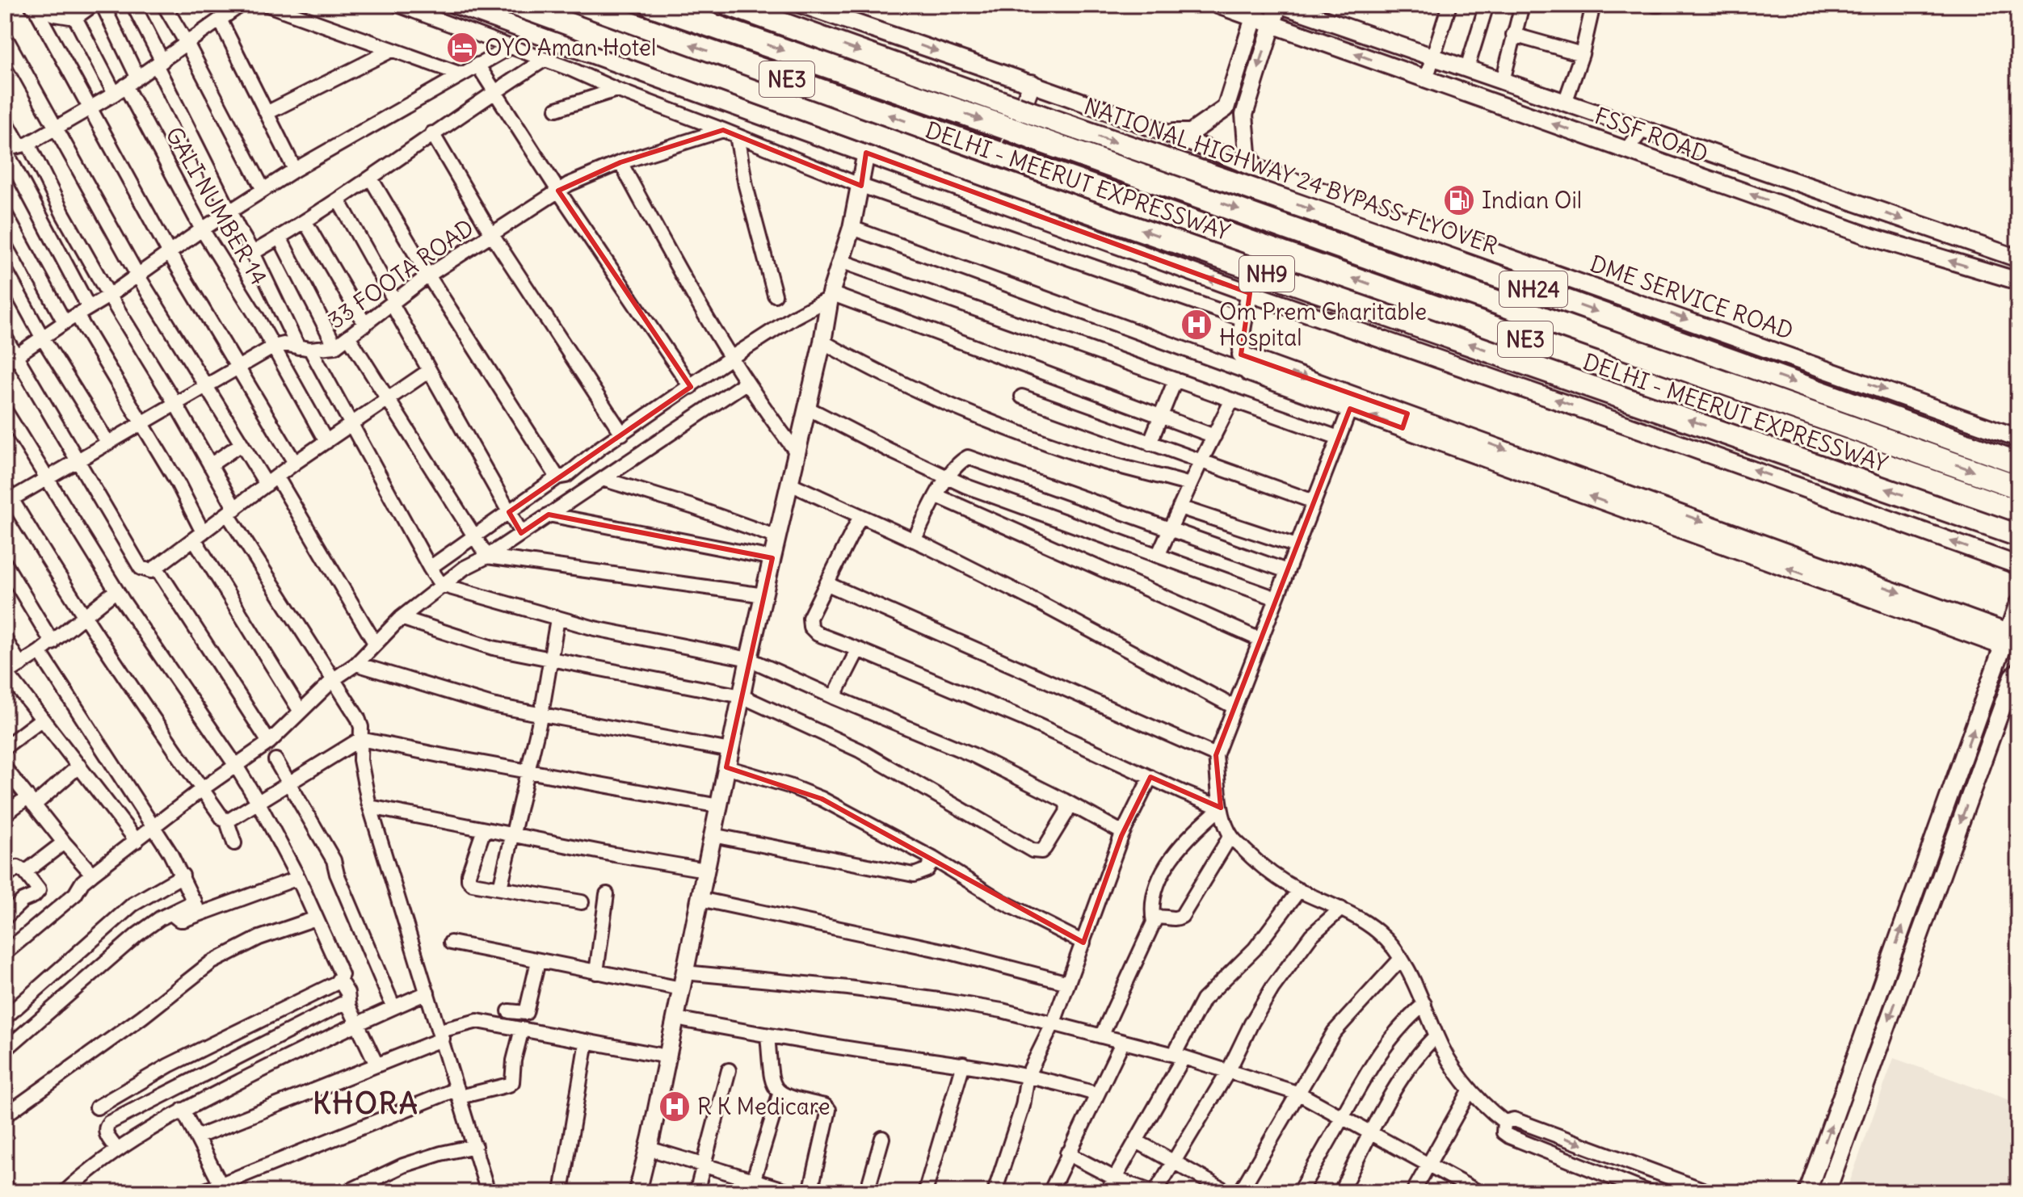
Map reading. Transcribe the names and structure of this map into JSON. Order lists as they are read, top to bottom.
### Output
{
  "streets": {
    "highway": [
      "NE3",
      "NATIONAL HIGHWAY 24 BYPASS FLYOVER",
      "DELHI - MEERUT EXPRESSWAY",
      "NH9",
      "NH24"
    ],
    "street": [
      "FSSF ROAD",
      "GALI NUMBER 14",
      "33 FOOTA ROAD",
      "DME SERVICE ROAD"
    ]
  },
  "crossings": [
    ["GALI NUMBER 14", "33 FOOTA ROAD"]
  ],
  "districts": ["KHORA"],
  "places": {
    "hotel": ["OYO Aman Hotel"],
    "fuel station": ["Indian Oil"],
    "hospital": ["Om Prem Charitable Hospital", "R K Medicare"]
  }
}
